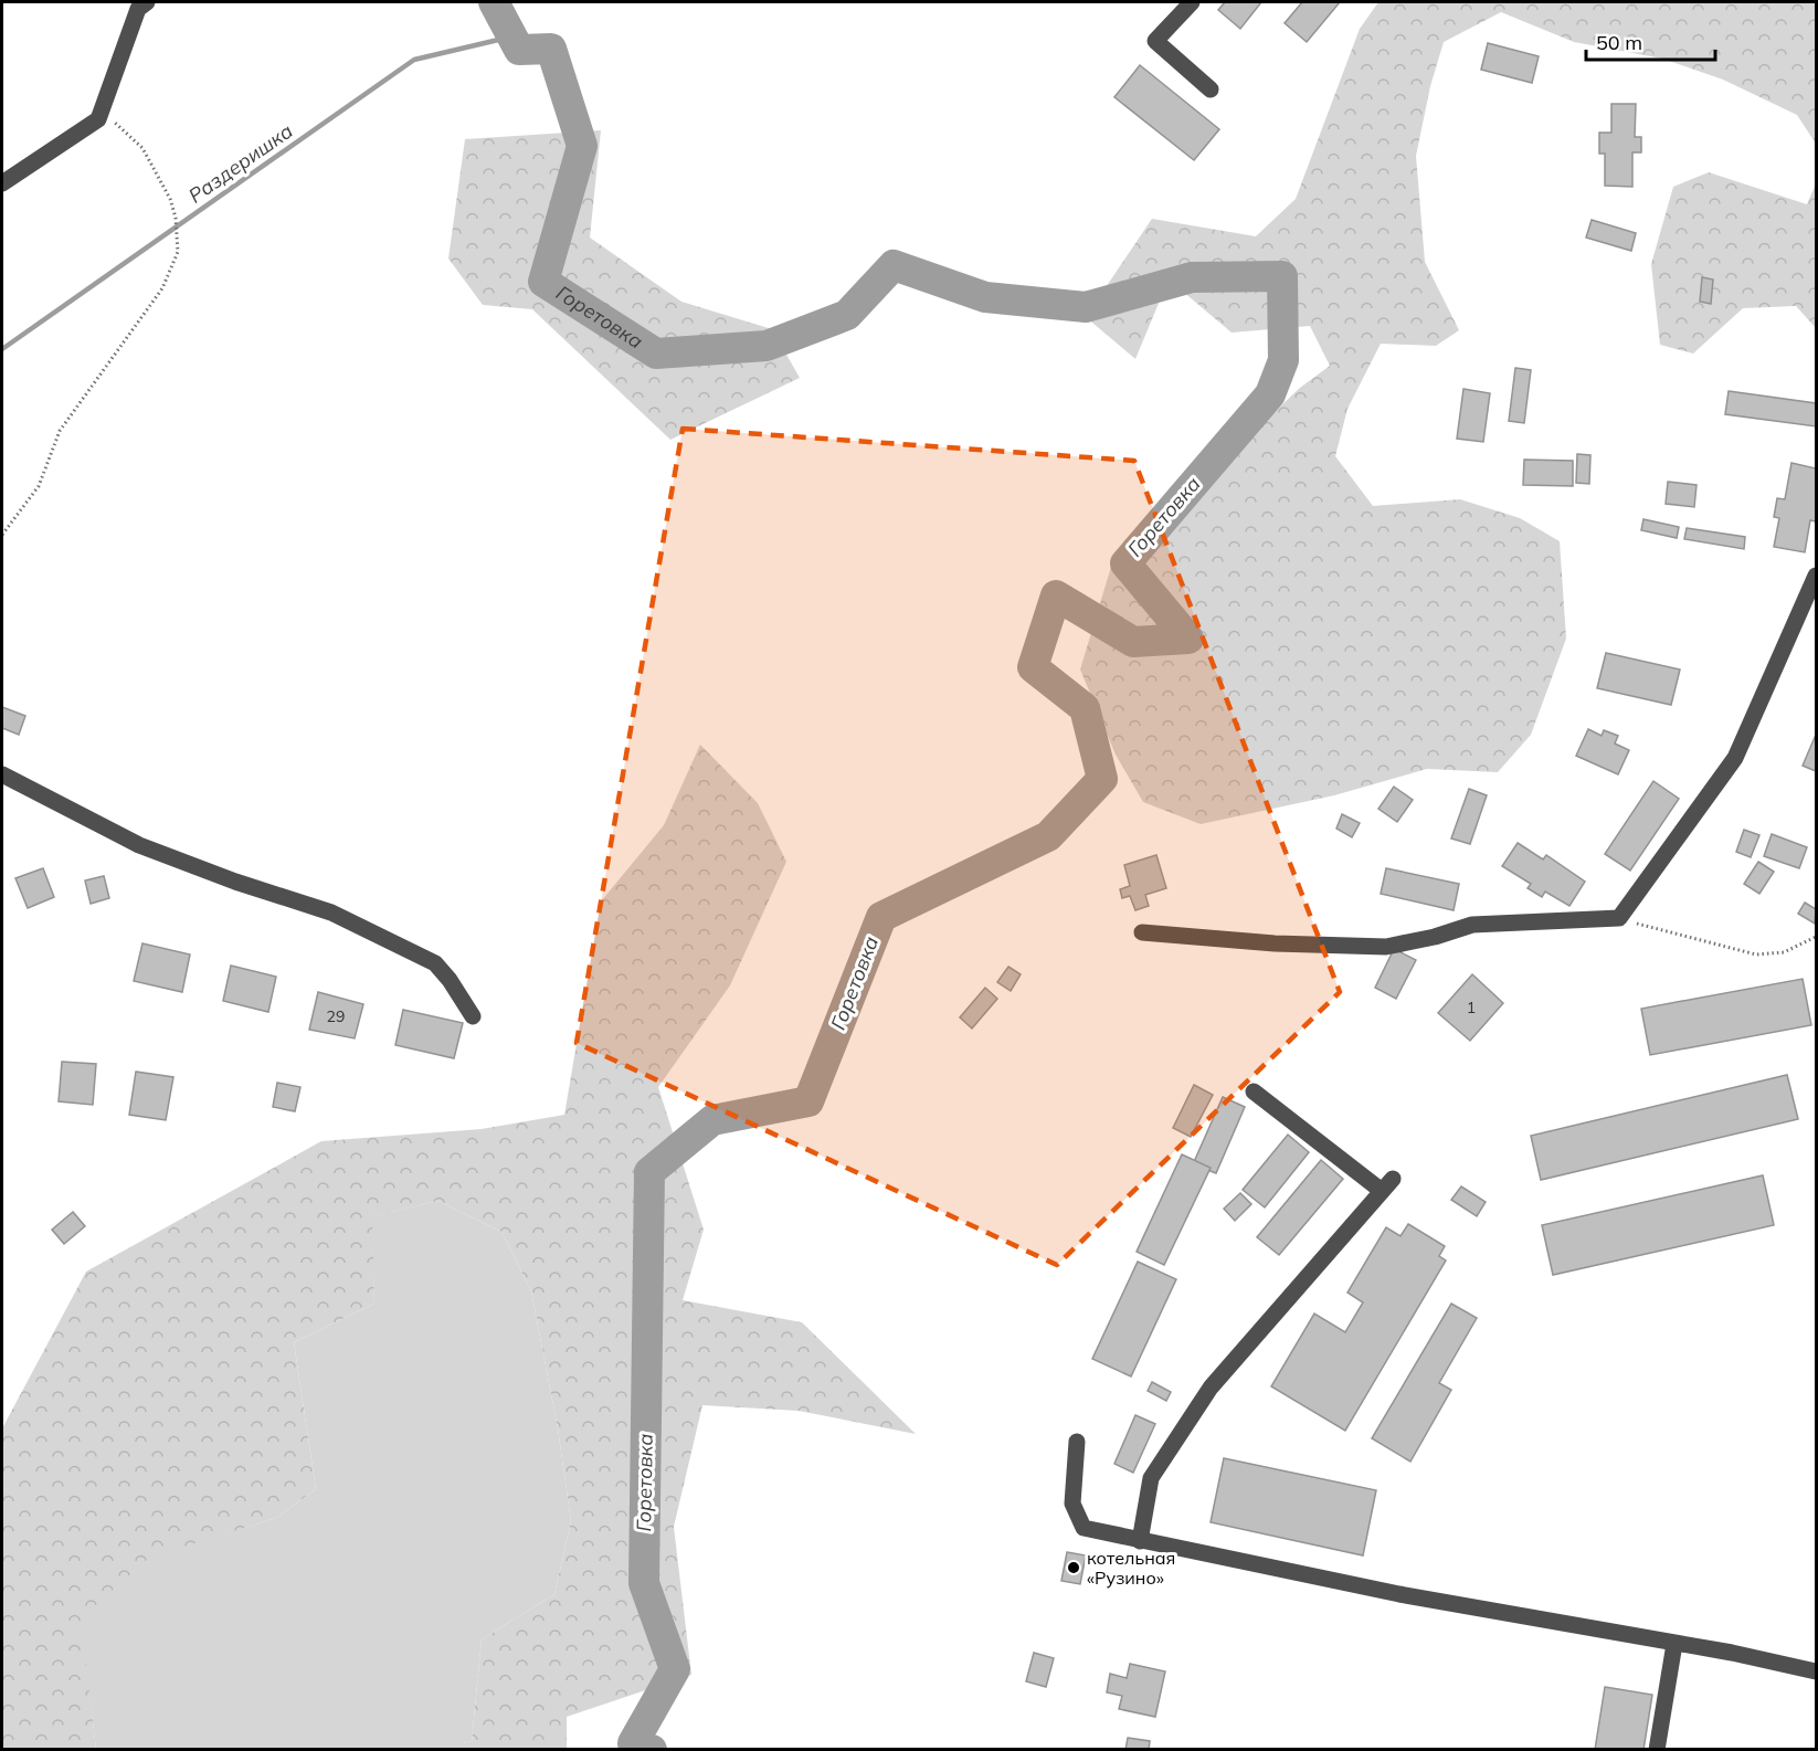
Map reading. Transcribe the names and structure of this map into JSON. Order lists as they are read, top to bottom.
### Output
{
  "water": ["Раздеришка", "Горетовка"],
  "places": ["котельная «Рузино»"],
  "house_numbers": ["1", "29"],
  "scale_bar": "50 m"
}
